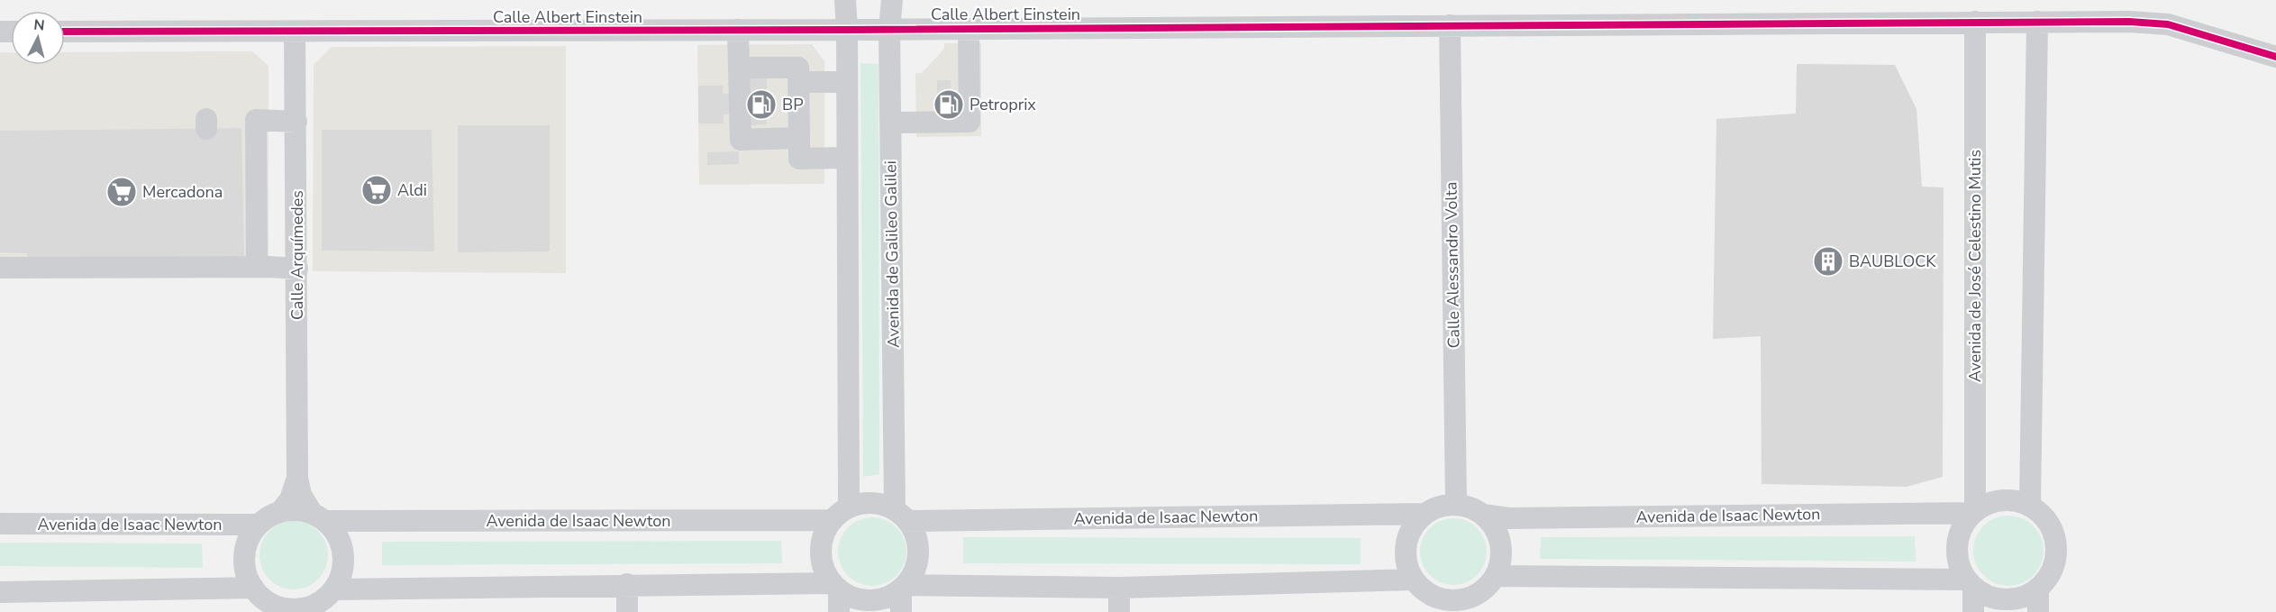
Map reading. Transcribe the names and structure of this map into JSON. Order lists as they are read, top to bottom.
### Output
{
  "streets": {
    "street": [
      "Calle Albert Einstein",
      "Avenida de Galileo Galilei",
      "Calle Arquímedes",
      "Calle Alessandro Volta",
      "Avenida de José Celestino Mutis",
      "Avenida de Isaac Newton"
    ]
  },
  "crossings": [
    ["Calle Albert Einstein", "Avenida de Galileo Galilei"],
    ["Calle Albert Einstein", "Calle Arquímedes"],
    ["Calle Albert Einstein", "Calle Alessandro Volta"],
    ["Calle Albert Einstein", "Avenida de José Celestino Mutis"],
    ["Avenida de Galileo Galilei", "Avenida de Isaac Newton"],
    ["Calle Arquímedes", "Avenida de Isaac Newton"],
    ["Calle Alessandro Volta", "Avenida de Isaac Newton"],
    ["Avenida de José Celestino Mutis", "Avenida de Isaac Newton"]
  ],
  "places": {
    "fuel station": ["BP", "Petroprix"],
    "supermarket": ["Aldi", "Mercadona"],
    "building": ["BAUBLOCK"]
  },
  "north": "top"
}
